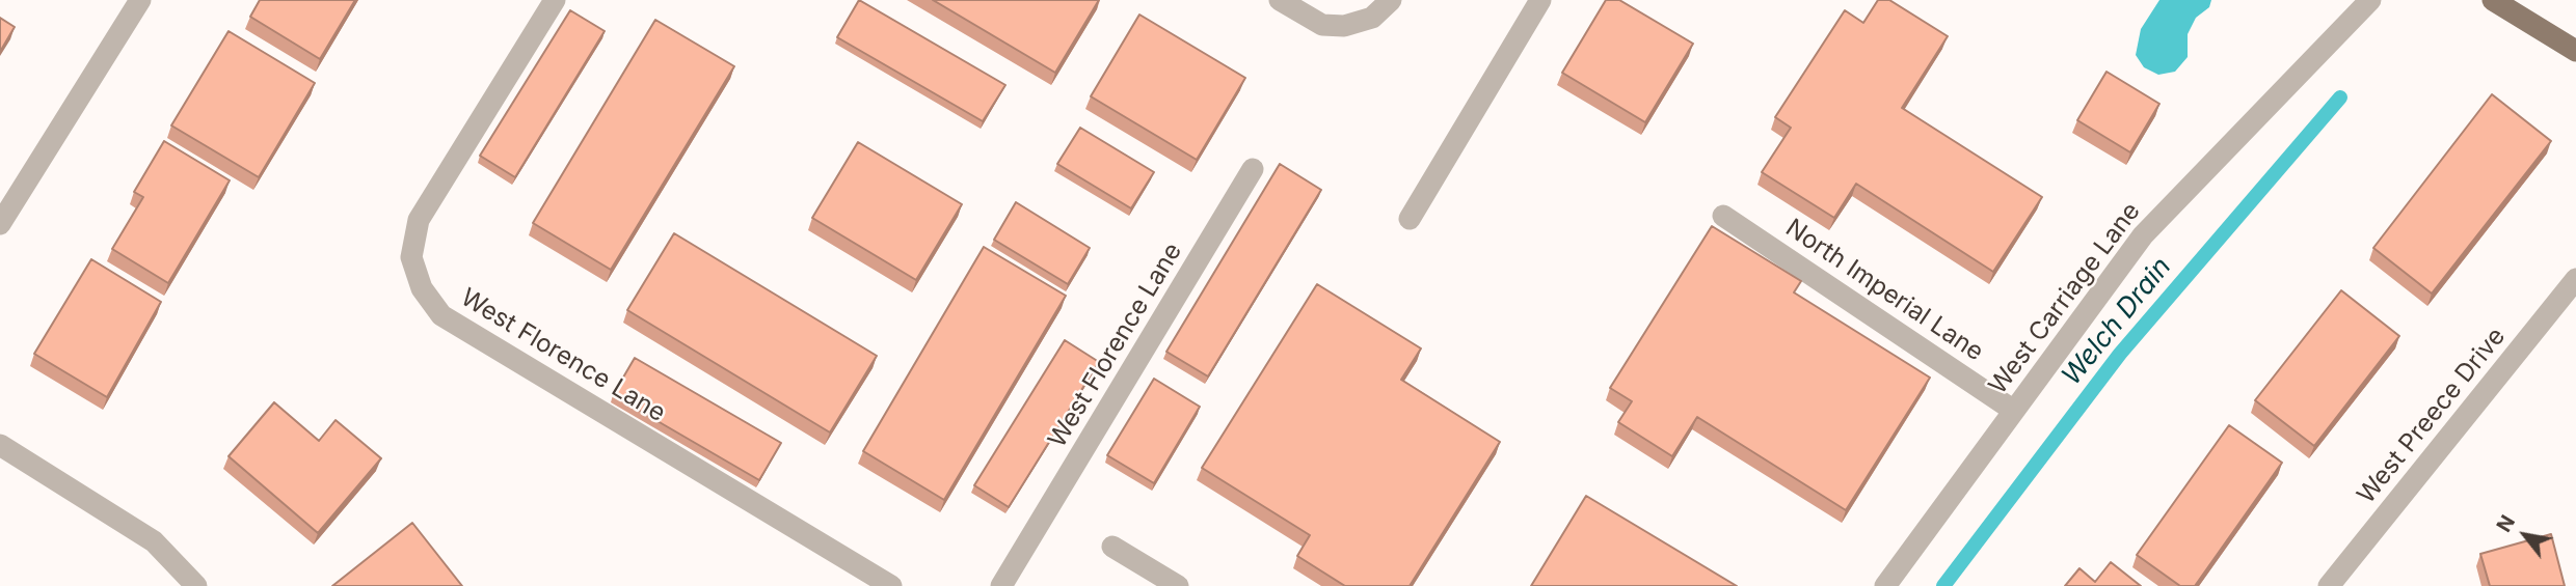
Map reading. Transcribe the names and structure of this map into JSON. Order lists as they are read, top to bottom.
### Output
{
  "streets": {
    "street": [
      "North Imperial Lane",
      "West Carriage Lane",
      "West Florence Lane",
      "West Preece Drive"
    ]
  },
  "crossings": [
    ["North Imperial Lane", "West Carriage Lane"]
  ],
  "water": ["Welch Drain"],
  "north": "top left"
}
